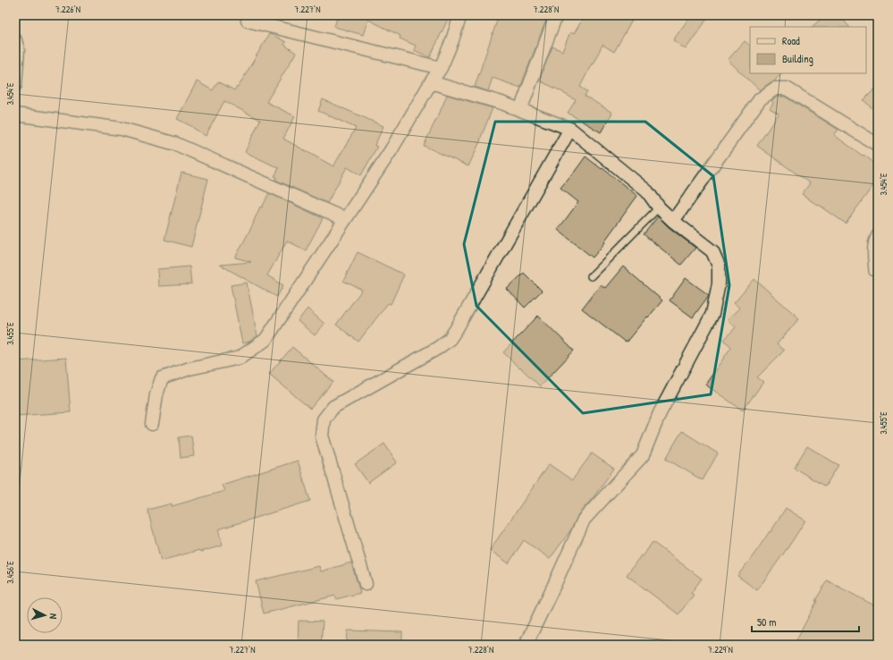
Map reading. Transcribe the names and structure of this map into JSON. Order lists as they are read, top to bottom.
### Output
{
  "legend": ["Road", "Building"],
  "scale_bar": "50 m",
  "north": "right",
  "coordinates": [
    "7.226°N",
    "7.227°N",
    "7.228°N",
    "3.454°E",
    "3.455°E",
    "3.456°E",
    "7.229°N"
  ]
}
